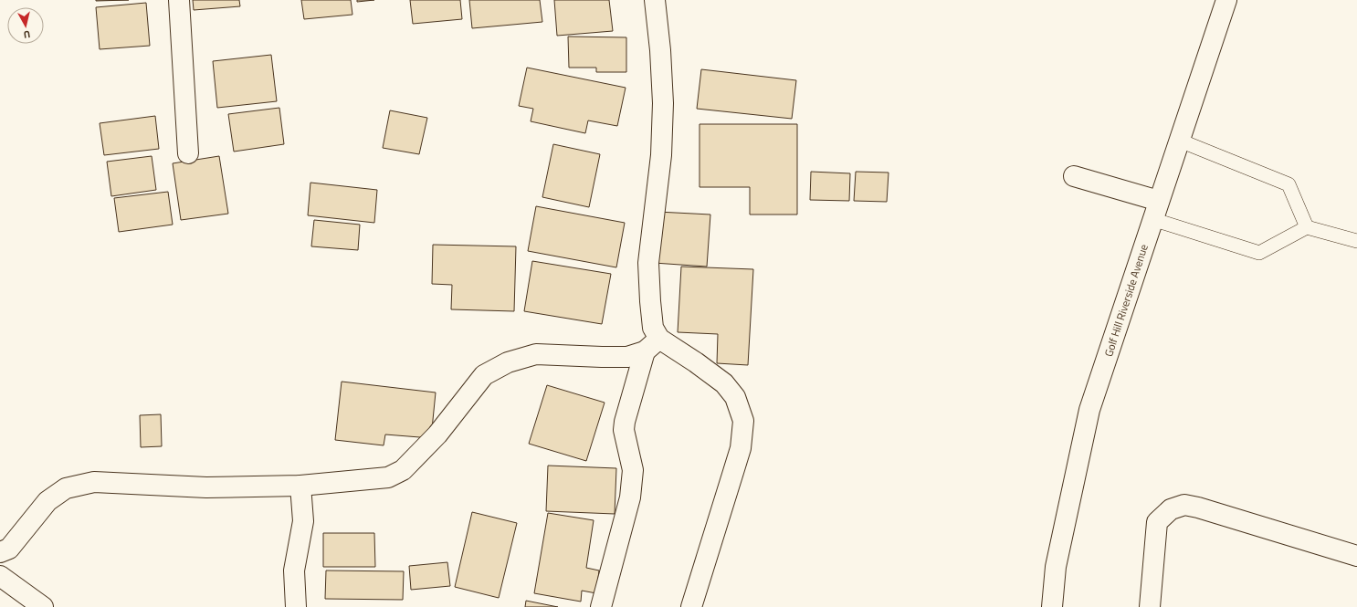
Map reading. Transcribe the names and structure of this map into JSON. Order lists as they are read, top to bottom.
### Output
{
  "streets": {
    "street": ["Golf Hill Riverside Avenue"]
  },
  "north": "bottom"
}
